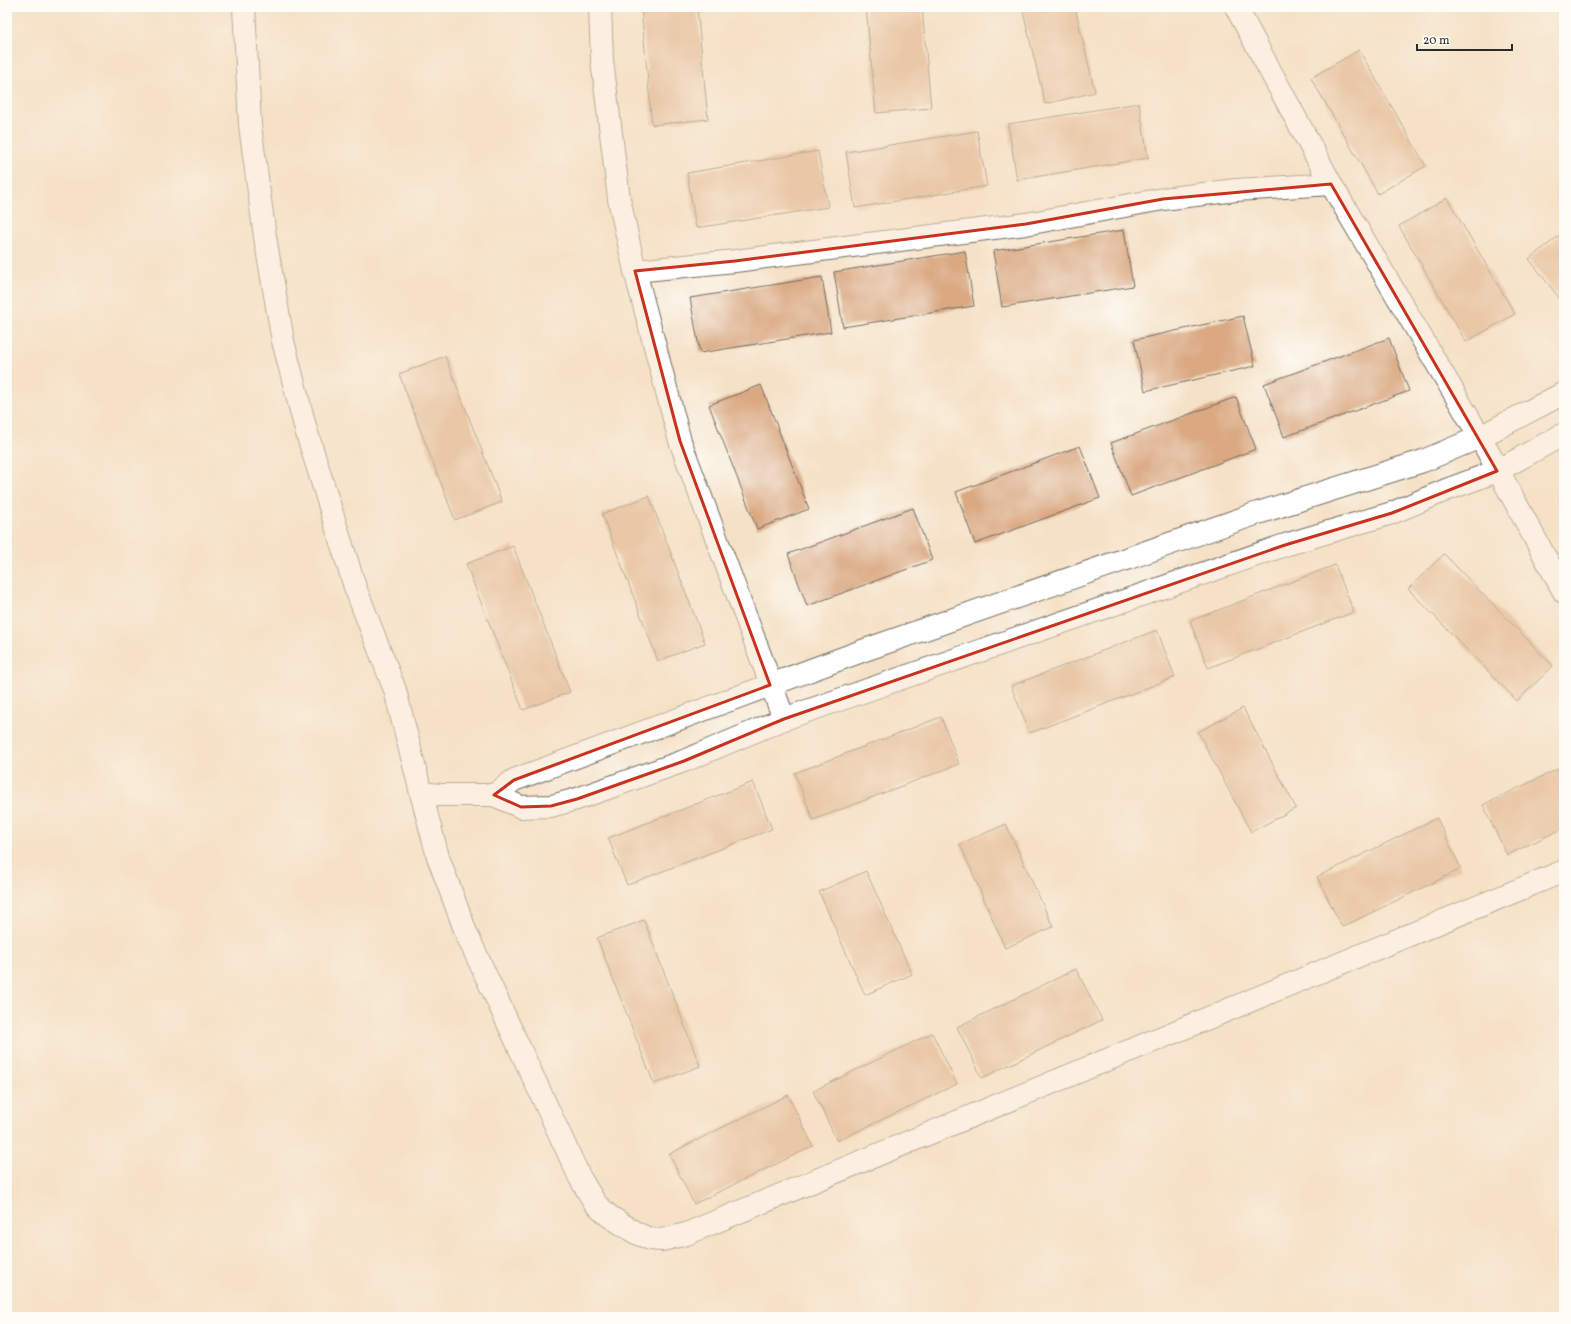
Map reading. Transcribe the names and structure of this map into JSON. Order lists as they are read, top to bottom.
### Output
{
  "scale_bar": "20 m"
}
